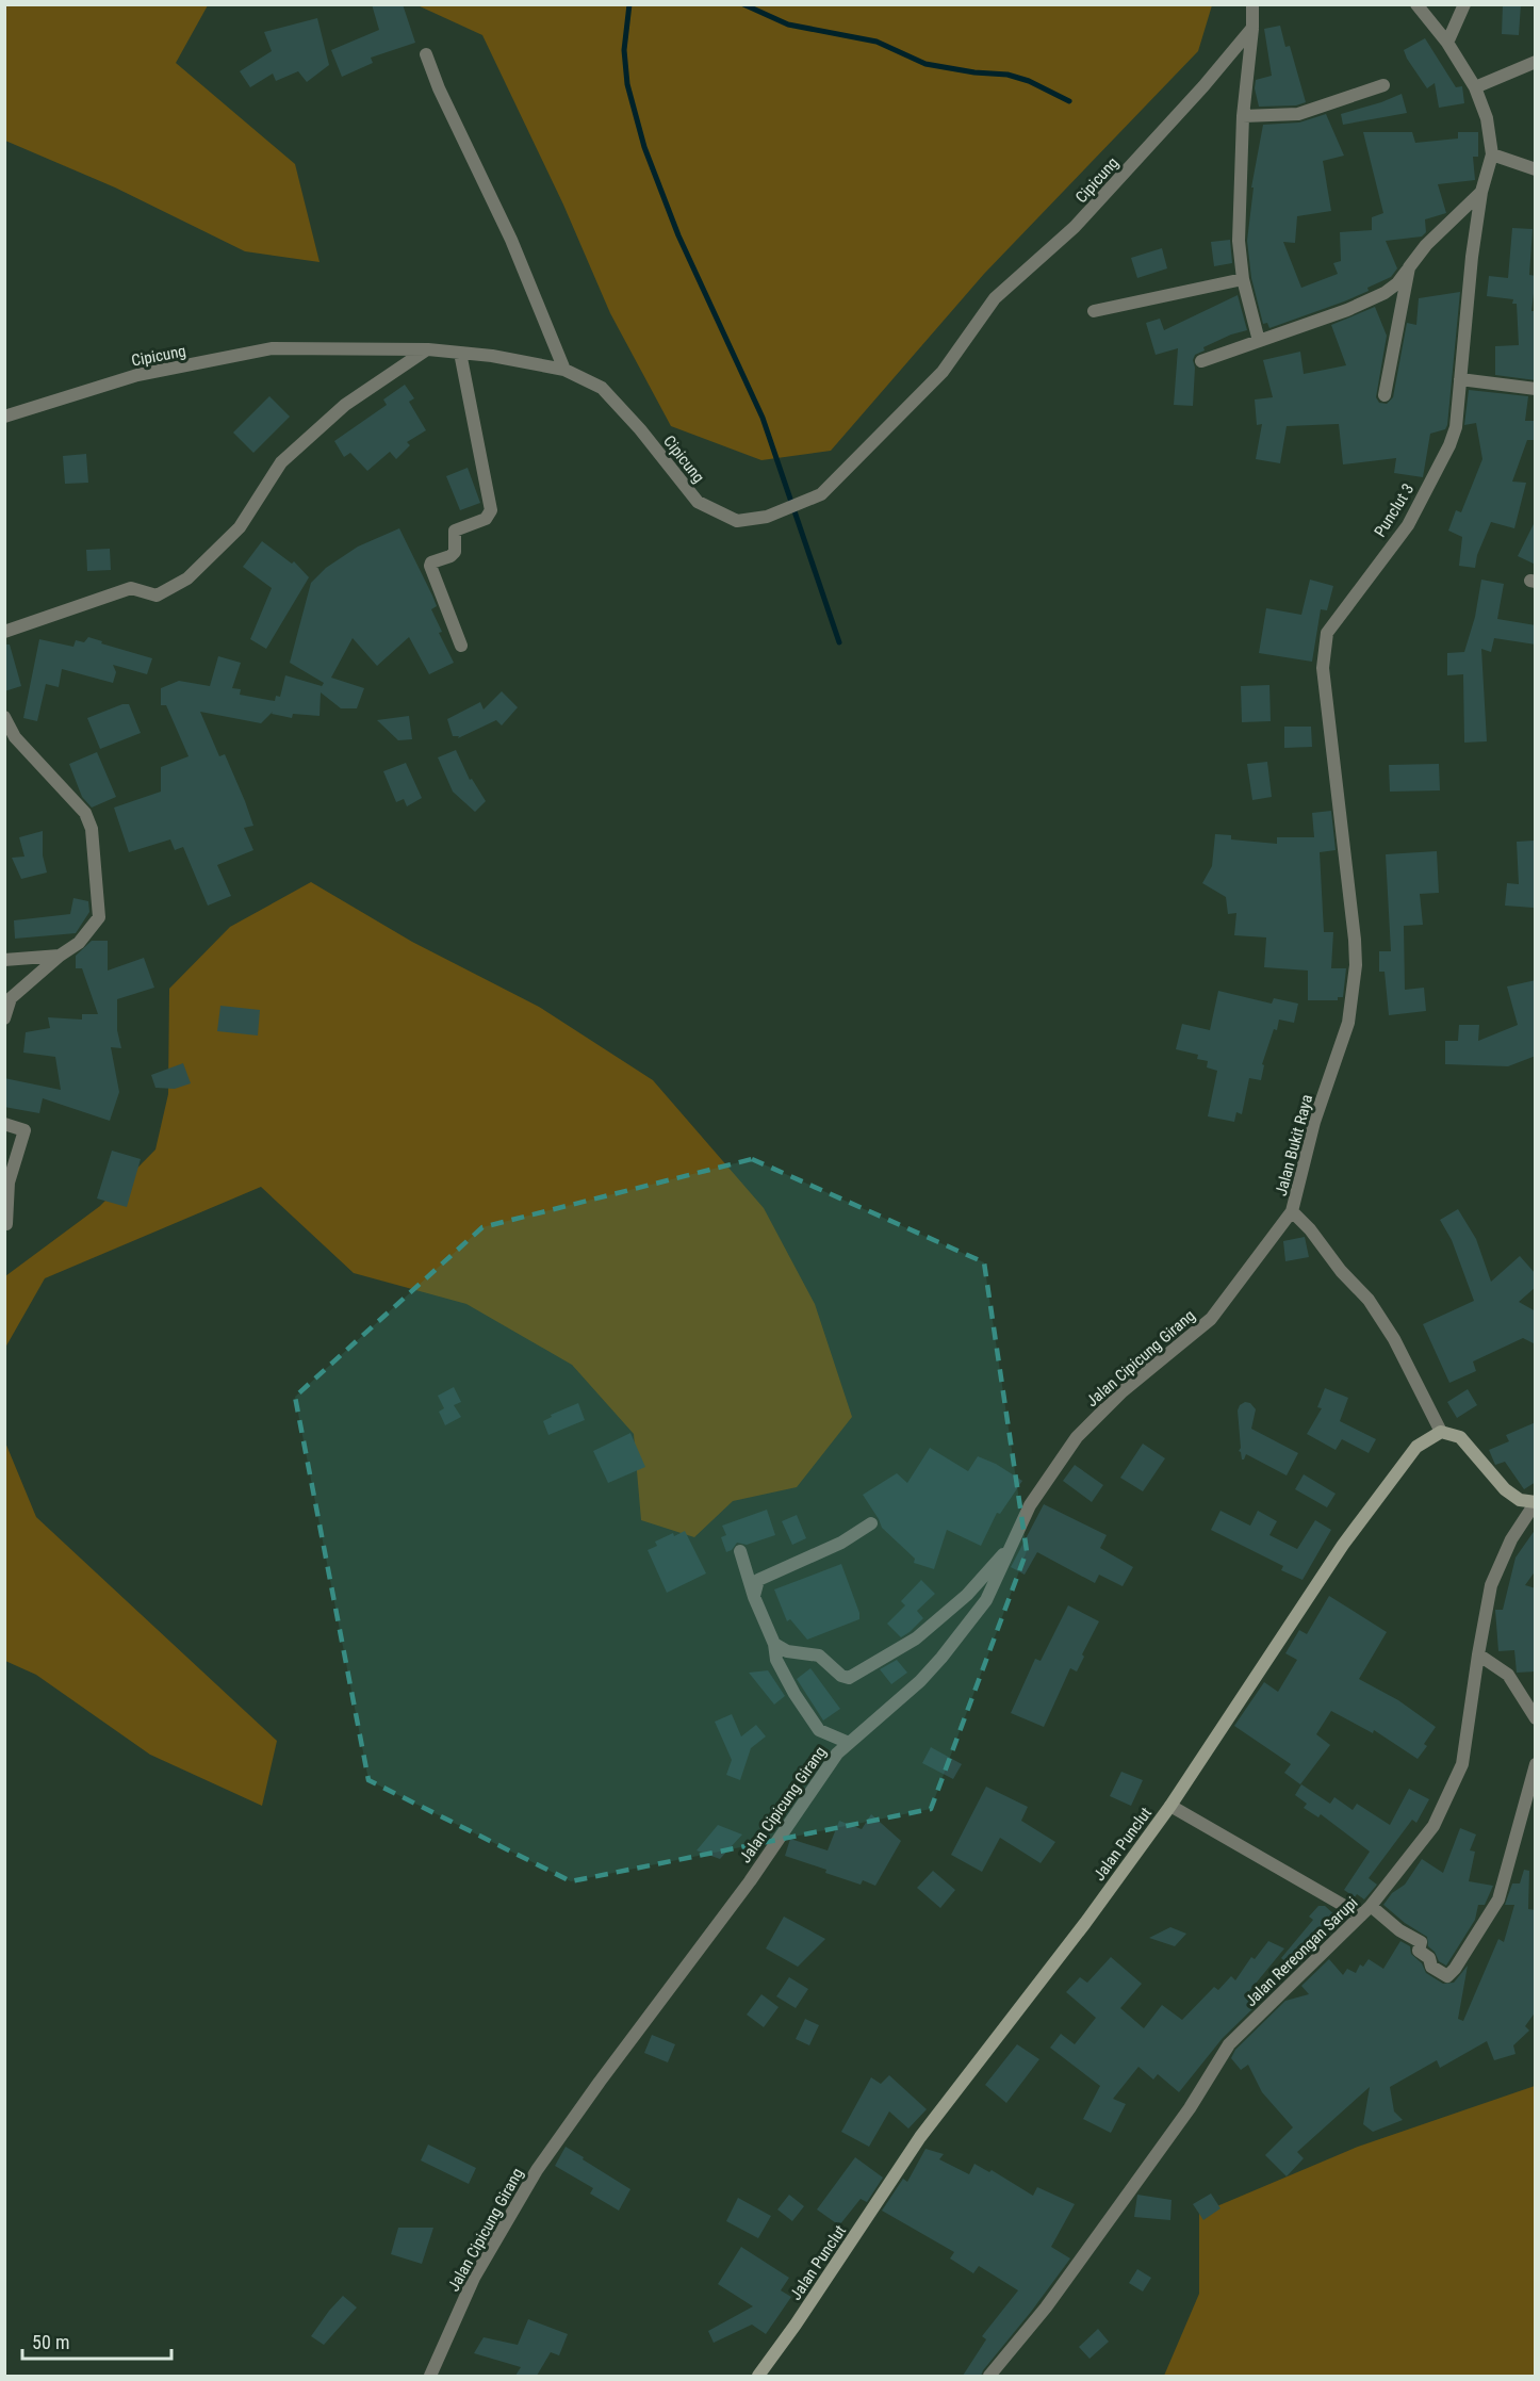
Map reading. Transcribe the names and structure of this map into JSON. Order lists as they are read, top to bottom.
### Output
{
  "streets": {
    "main road": ["Jalan Punclut"],
    "street": [
      "Cipicung",
      "Punclut 3",
      "Jalan Bukit Raya",
      "Jalan Cipicung Girang",
      "Jalan Rereongan Sarupi"
    ]
  },
  "crossings": [
    ["Punclut 3", "Jalan Bukit Raya"],
    ["Jalan Bukit Raya", "Jalan Cipicung Girang"],
    ["Jalan Bukit Raya", "Jalan Punclut"]
  ],
  "scale_bar": "50 m"
}
